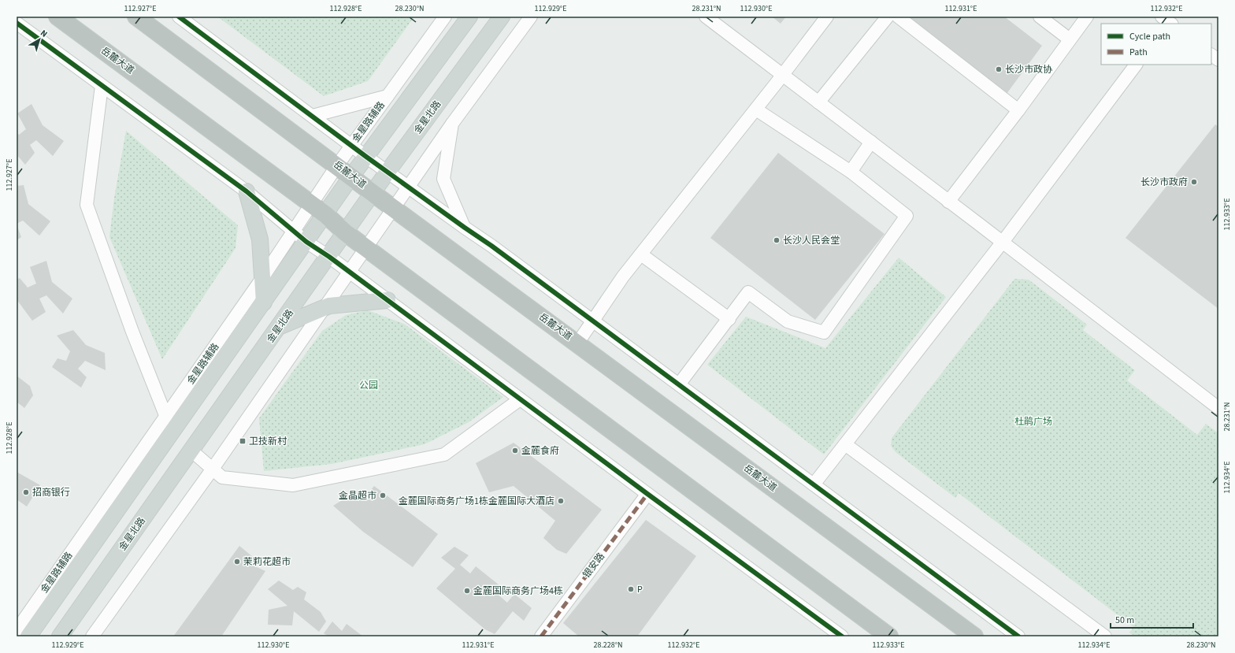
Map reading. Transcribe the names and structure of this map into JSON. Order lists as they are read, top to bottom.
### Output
{
  "streets": {
    "highway": ["岳麓大道"],
    "main road": ["金星北路"],
    "street": ["金星路辅路", "银安路"]
  },
  "crossings": [
    ["岳麓大道", "金星北路"],
    ["岳麓大道", "金星路辅路"]
  ],
  "parks": ["公园", "杜鹃广场"],
  "places": {
    "other": [
      "长沙市政协",
      "长沙市政府",
      "长沙人民会堂",
      "金麓食府",
      "招商银行",
      "金晶超市",
      "金麓国际商务广场1栋金麓国际大酒店",
      "茉莉花超市",
      "P",
      "金麓国际商务广场4栋"
    ],
    "transit": ["卫技新村"]
  },
  "legend": ["Cycle path", "Path"],
  "scale_bar": "50 m",
  "north": "top right",
  "coordinates": [
    "112.927°E",
    "112.928°E",
    "28.230°N",
    "112.929°E",
    "28.231°N",
    "112.930°E",
    "112.931°E",
    "112.932°E",
    "112.933°E",
    "112.934°E",
    "28.228°N"
  ]
}
